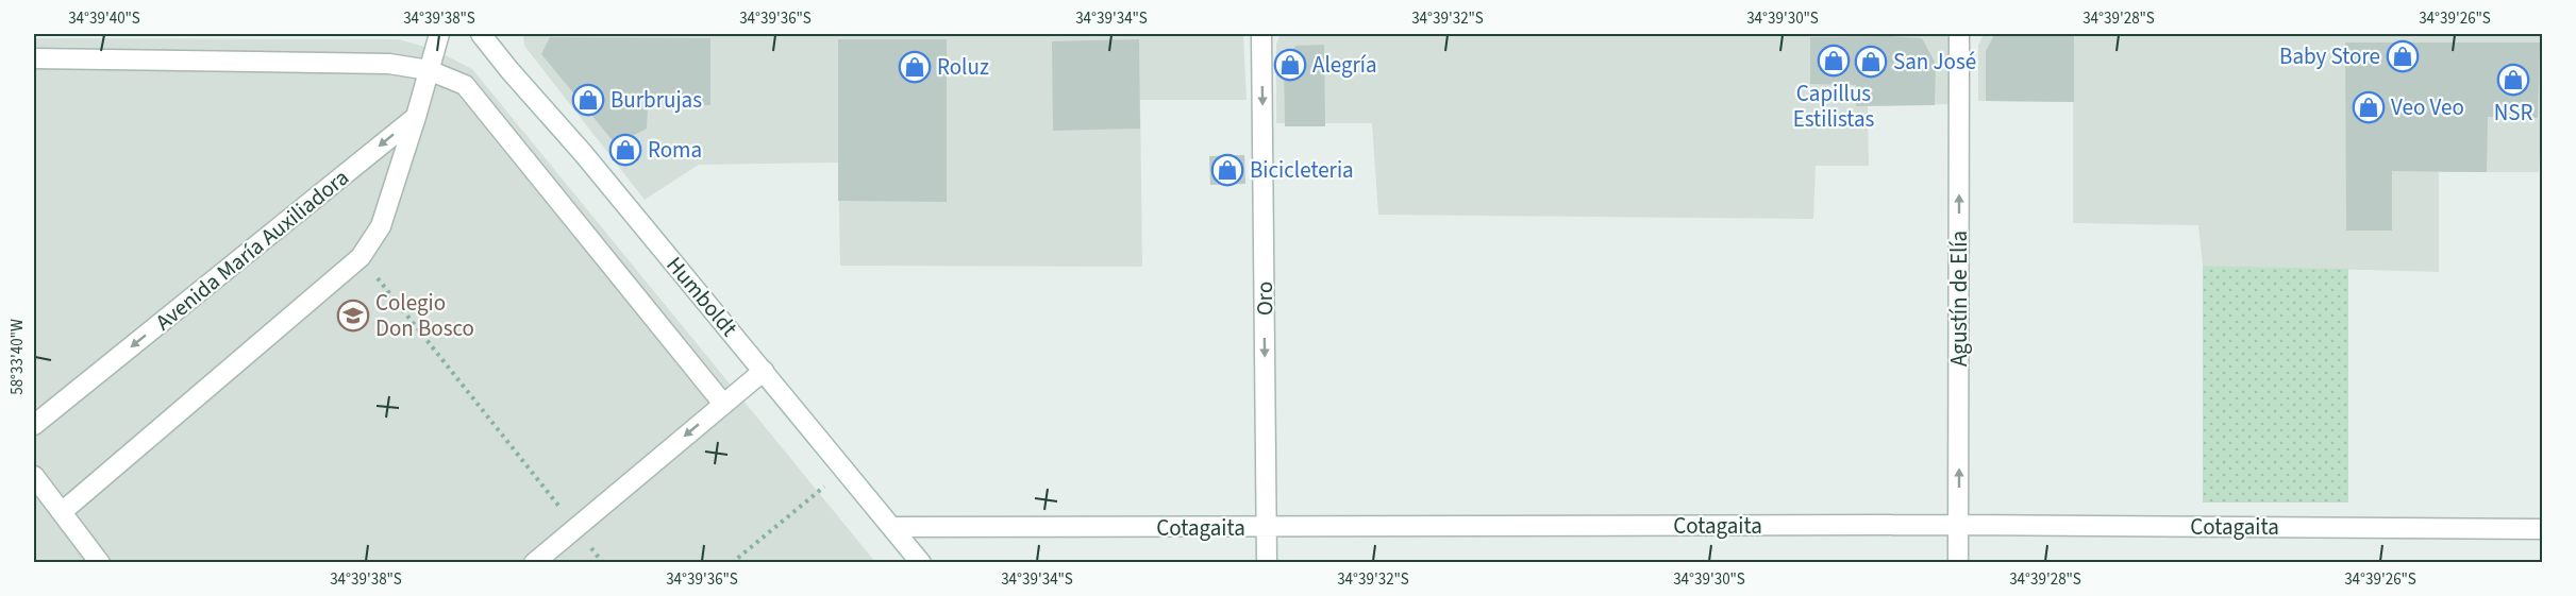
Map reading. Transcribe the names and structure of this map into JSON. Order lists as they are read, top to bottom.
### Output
{
  "streets": {
    "street": [
      "Avenida María Auxiliadora",
      "Humboldt",
      "Oro",
      "Agustín de Elía",
      "Cotagaita"
    ]
  },
  "crossings": [
    ["Humboldt", "Cotagaita"],
    ["Oro", "Cotagaita"],
    ["Agustín de Elía", "Cotagaita"]
  ],
  "one_way": ["Oro", "Agustín de Elía"],
  "places": {
    "shop": [
      "Baby Store",
      "Capillus Estilistas",
      "San José",
      "Alegría",
      "Roluz",
      "NSR",
      "Burbrujas",
      "Veo Veo",
      "Roma",
      "Bicicleteria"
    ],
    "school or university": ["Colegio Don Bosco"]
  },
  "coordinates": [
    "34°39'40\"S",
    "34°39'38\"S",
    "34°39'36\"S",
    "34°39'34\"S",
    "34°39'32\"S",
    "34°39'30\"S",
    "34°39'28\"S",
    "34°39'26\"S",
    "58°33'40\"W"
  ]
}
